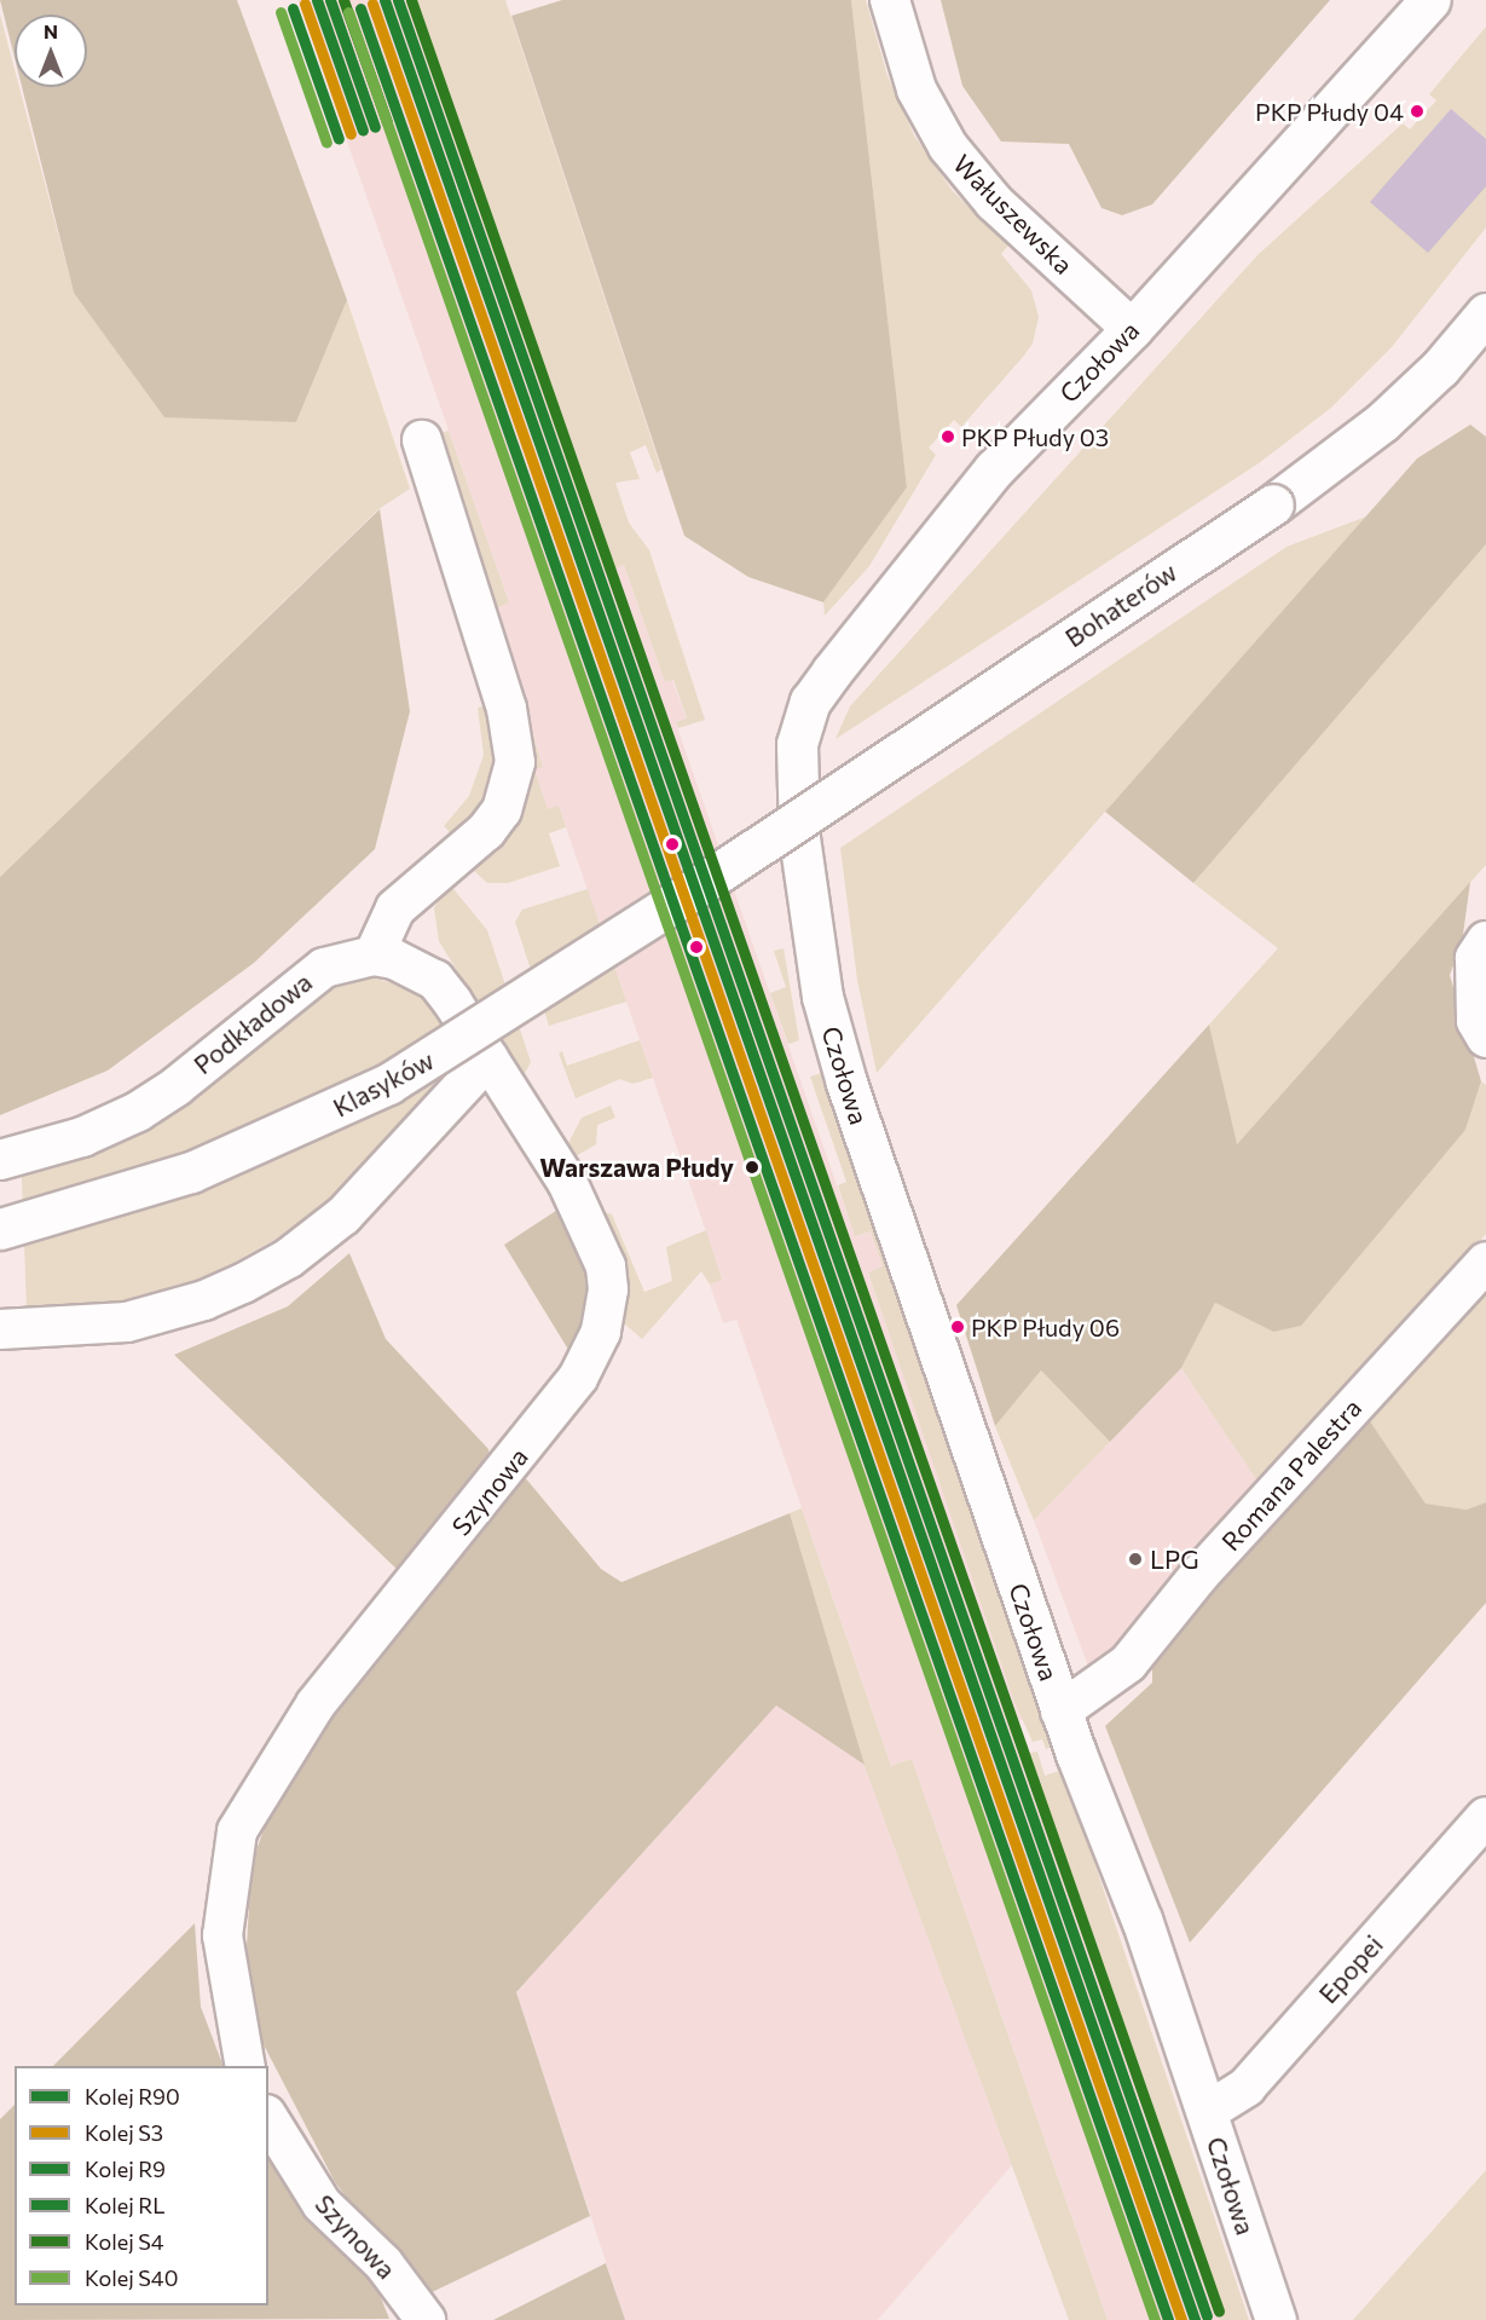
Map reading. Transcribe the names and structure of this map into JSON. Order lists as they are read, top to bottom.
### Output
{
  "streets": {
    "street": [
      "Wałuszewska",
      "Czołowa",
      "Bohaterów",
      "Podkładowa",
      "Klasyków",
      "Romana Palestra",
      "Szynowa",
      "Epopei"
    ]
  },
  "crossings": [
    ["Wałuszewska", "Czołowa"],
    ["Czołowa", "Romana Palestra"],
    ["Czołowa", "Epopei"],
    ["Bohaterów", "Klasyków"],
    ["Podkładowa", "Szynowa"]
  ],
  "places": [
    "PKP Płudy 04",
    "PKP Płudy 03",
    "Warszawa Płudy",
    "PKP Płudy 06",
    "LPG"
  ],
  "lines": [
    "rail line R90",
    "rail line R9",
    "rail line S4",
    "rail line S3",
    "rail line RL",
    "rail line S40"
  ],
  "legend": [
    "Kolej R90",
    "Kolej S3",
    "Kolej R9",
    "Kolej RL",
    "Kolej S4",
    "Kolej S40"
  ],
  "north": "top"
}
